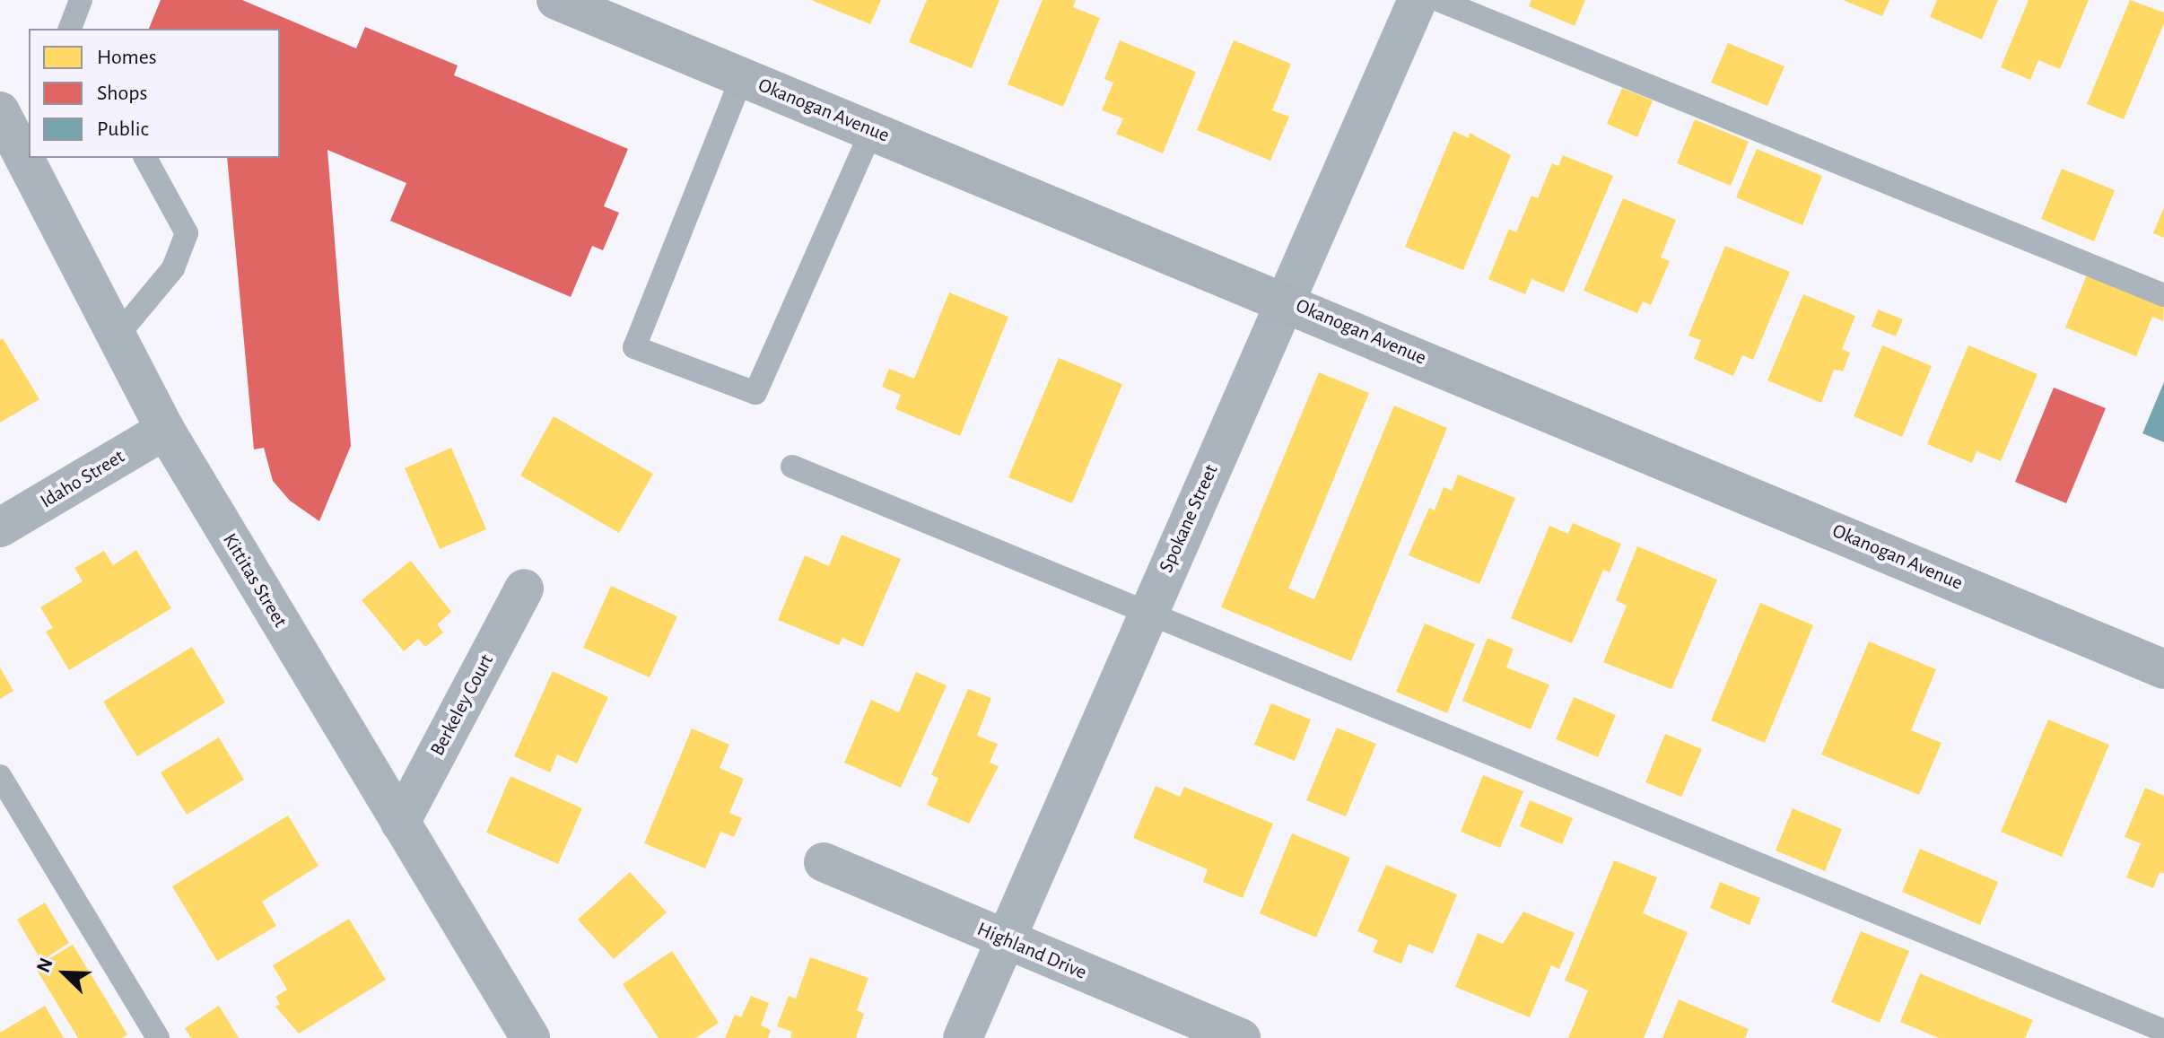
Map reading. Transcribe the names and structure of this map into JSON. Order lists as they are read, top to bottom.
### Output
{
  "streets": {
    "street": [
      "Okanogan Avenue",
      "Idaho Street",
      "Spokane Street",
      "Kittitas Street",
      "Berkeley Court",
      "Highland Drive"
    ]
  },
  "crossings": [
    ["Okanogan Avenue", "Spokane Street"],
    ["Idaho Street", "Kittitas Street"],
    ["Spokane Street", "Highland Drive"],
    ["Kittitas Street", "Berkeley Court"]
  ],
  "legend": ["Homes", "Shops", "Public"],
  "north": "top left"
}
